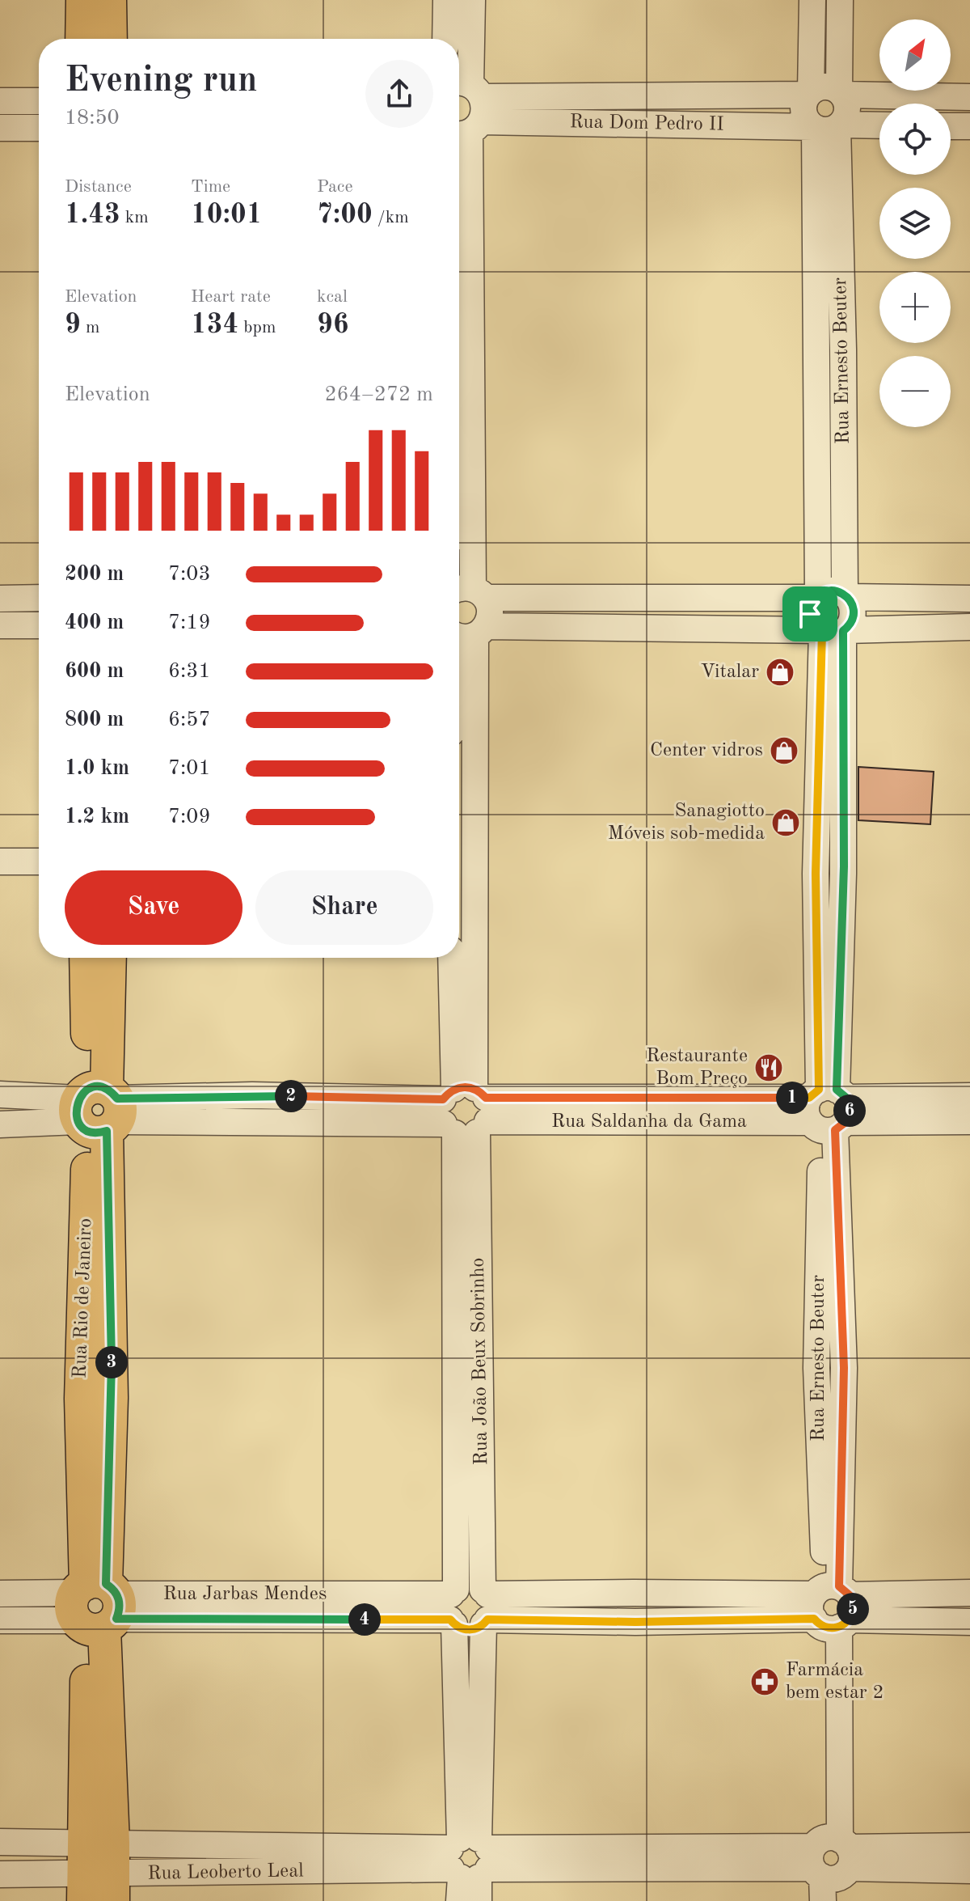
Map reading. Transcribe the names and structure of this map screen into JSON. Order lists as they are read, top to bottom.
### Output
{
  "streets": {
    "main road": ["Rua Rio de Janeiro"],
    "street": [
      "Rua Dom Pedro II",
      "Rua Ernesto Beuter",
      "Rua Saldanha da Gama",
      "Rua João Beux Sobrinho",
      "Rua Jarbas Mendes",
      "Rua Leoberto Leal"
    ]
  },
  "crossings": [
    ["Rua Dom Pedro II", "Rua Ernesto Beuter"],
    ["Rua Ernesto Beuter", "Rua Saldanha da Gama"],
    ["Rua Ernesto Beuter", "Rua Leoberto Leal"],
    ["Rua Saldanha da Gama", "Rua Rio de Janeiro"],
    ["Rua Saldanha da Gama", "Rua João Beux Sobrinho"],
    ["Rua Rio de Janeiro", "Rua Jarbas Mendes"],
    ["Rua Rio de Janeiro", "Rua Leoberto Leal"],
    ["Rua João Beux Sobrinho", "Rua Jarbas Mendes"],
    ["Rua João Beux Sobrinho", "Rua Leoberto Leal"]
  ],
  "places": {
    "shop": ["Vitalar", "Center vidros", "Sanagiotto Móveis sob-medida"],
    "restaurant": ["Restaurante Bom Preço"],
    "pharmacy": ["Farmácia bem estar 2"]
  },
  "north": "top right",
  "page": {
    "map_buttons": ["+", "−"],
    "heading": ["Evening run", "18:50"],
    "stats": [
      ["Distance", "1.43 km"],
      ["Time", "10:01"],
      ["Pace", "7:00 /km"],
      ["Elevation", "9 m"],
      ["Heart rate", "134 bpm"],
      ["kcal", "96"]
    ],
    "chart": ["Elevation", "264–272 m"],
    "list": [
      {
        "name": "200 m",
        "note": "7:03"
      },
      {
        "name": "400 m",
        "note": "7:19"
      },
      {
        "name": "600 m",
        "note": "6:31"
      },
      {
        "name": "800 m",
        "note": "6:57"
      },
      {
        "name": "1.0 km",
        "note": "7:01"
      },
      {
        "name": "1.2 km",
        "note": "7:09"
      }
    ],
    "buttons": ["Save", "Share"],
    "pins": [
      "2",
      "1",
      "6",
      "3",
      "5",
      "4"
    ]
  }
}
